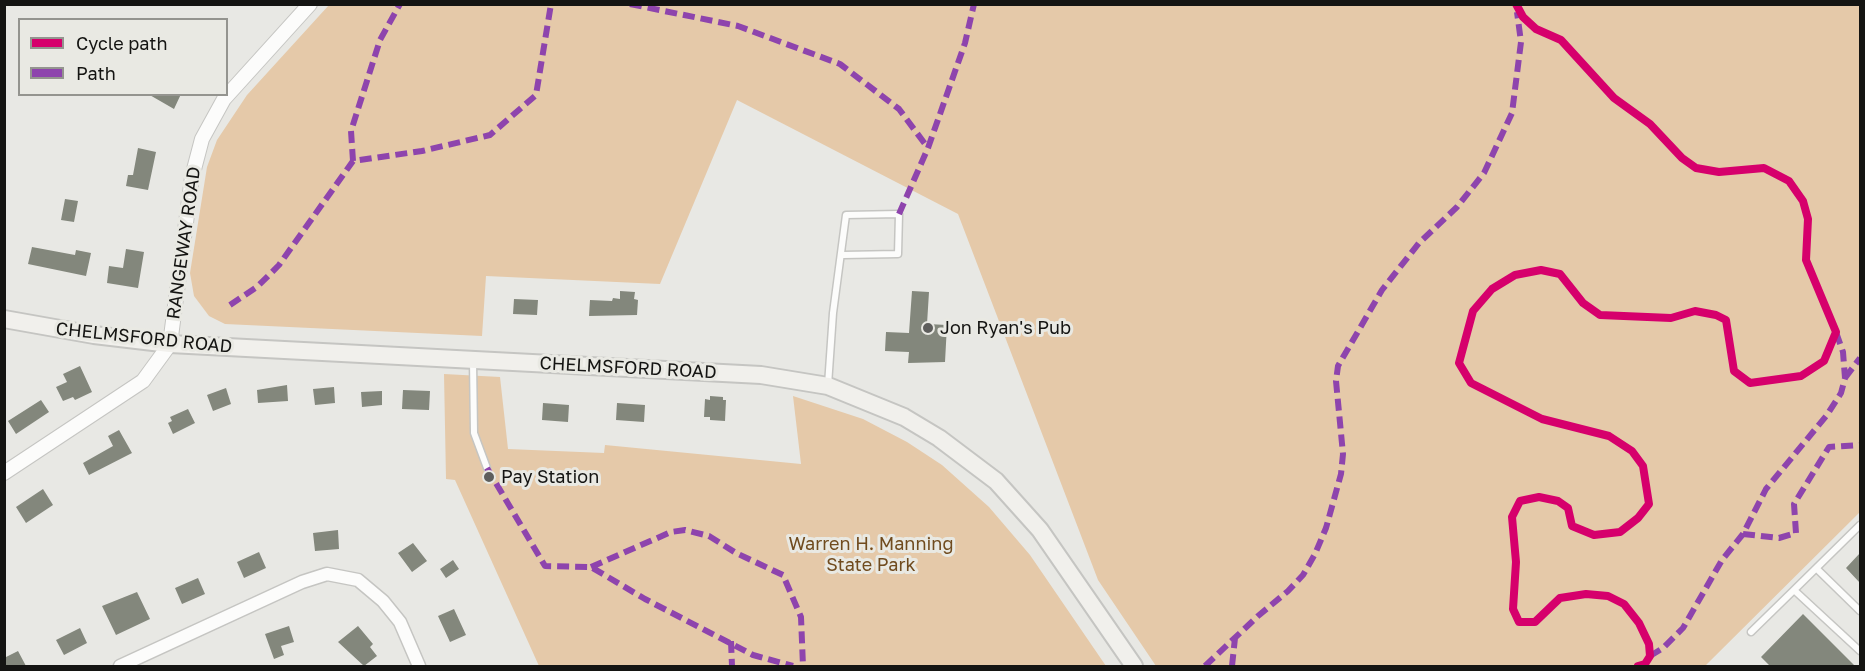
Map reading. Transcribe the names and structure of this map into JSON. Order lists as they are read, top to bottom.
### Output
{
  "streets": {
    "main road": ["CHELMSFORD ROAD"],
    "street": ["RANGEWAY ROAD"]
  },
  "crossings": [
    ["RANGEWAY ROAD", "CHELMSFORD ROAD"]
  ],
  "parks": ["Warren H. Manning State Park"],
  "places": ["Jon Ryan's Pub", "Pay Station"],
  "legend": ["Cycle path", "Path"]
}
